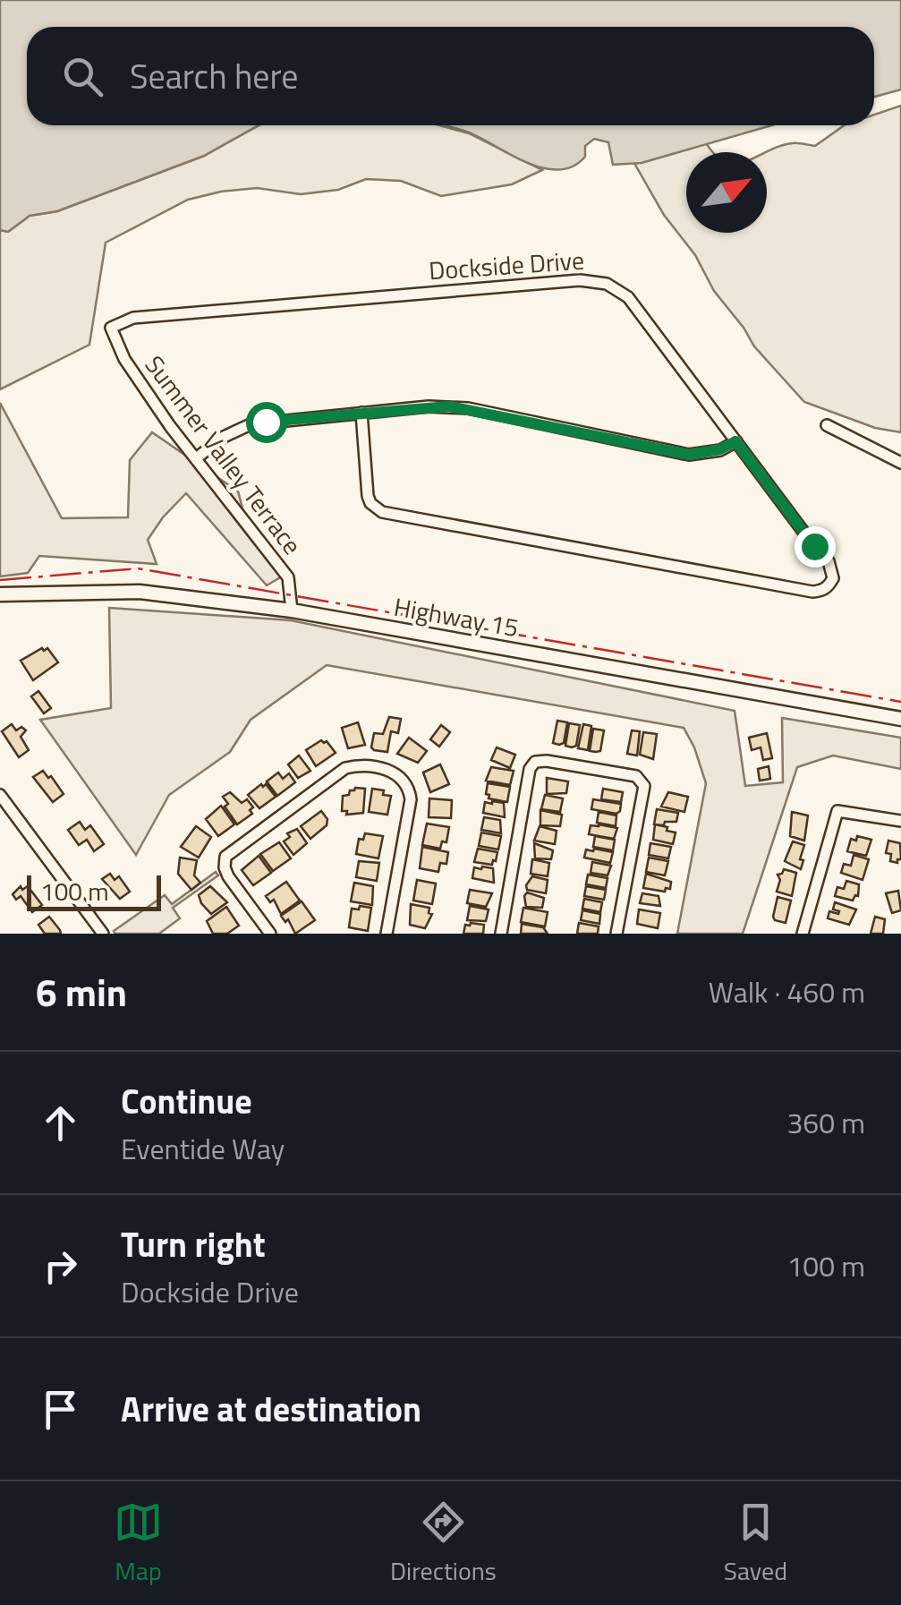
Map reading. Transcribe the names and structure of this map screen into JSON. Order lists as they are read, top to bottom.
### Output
{
  "streets": {
    "main road": ["Highway 15"],
    "street": ["Dockside Drive", "Summer Valley Terrace"]
  },
  "crossings": [
    ["Dockside Drive", "Summer Valley Terrace"],
    ["Summer Valley Terrace", "Highway 15"]
  ],
  "scale_bar": "100 m",
  "north": "top right",
  "page": {
    "search": "Search here",
    "scale": "100 m",
    "heading": ["6 min", "Walk · 460 m"],
    "list": [
      ["Continue", "Eventide Way", "360 m"],
      ["Turn right", "Dockside Drive", "100 m"],
      "Arrive at destination"
    ],
    "nav": ["Map", "Directions", "Saved"]
  }
}
